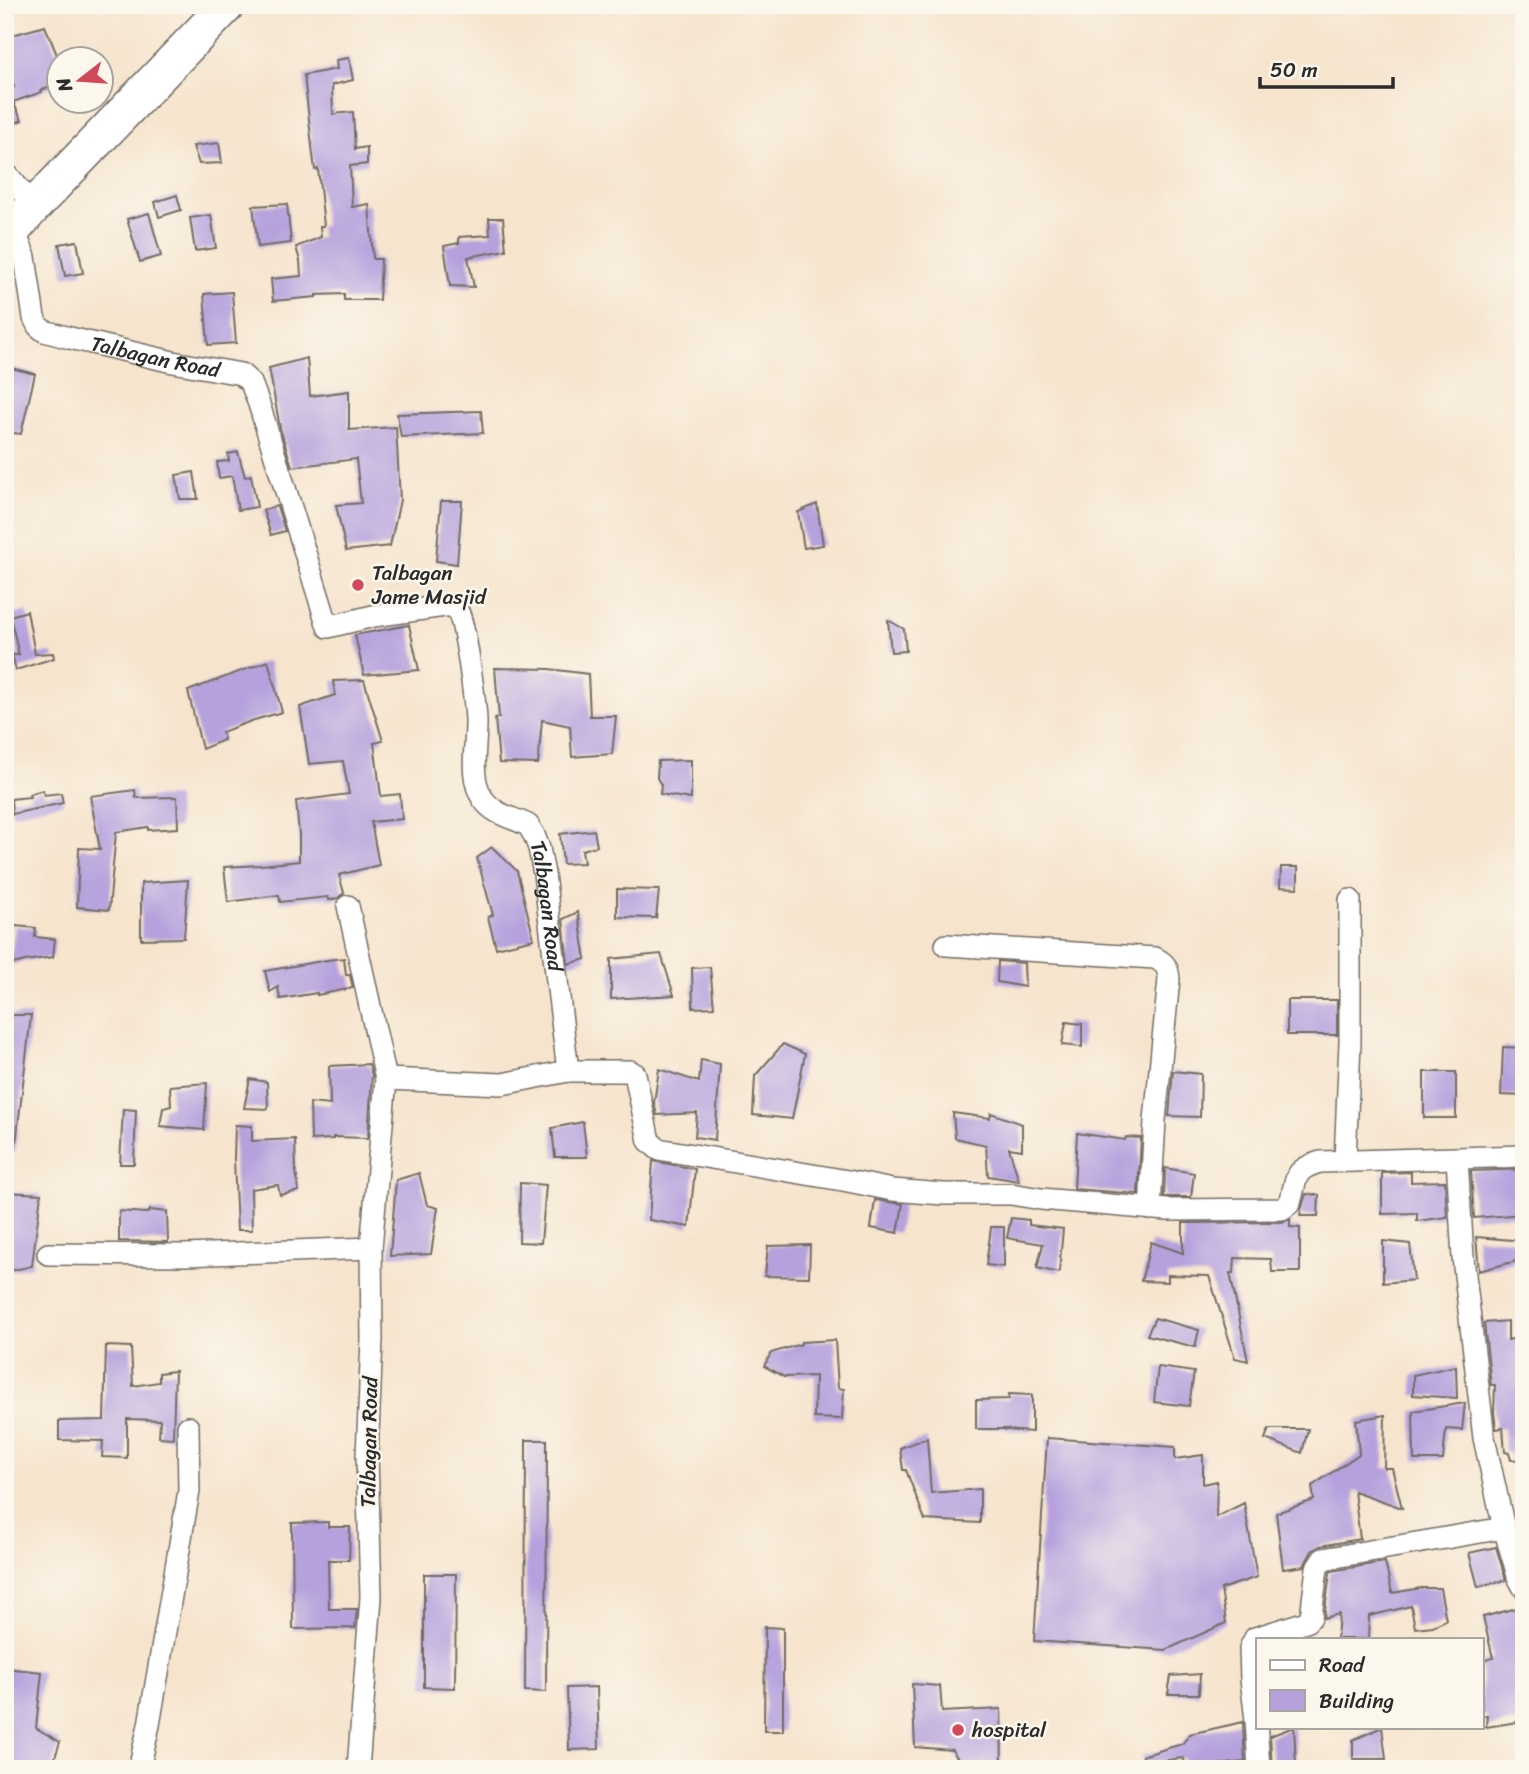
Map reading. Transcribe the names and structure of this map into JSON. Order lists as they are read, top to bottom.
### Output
{
  "streets": {
    "street": ["Talbagan Road"]
  },
  "places": ["Talbagan Jame Masjid", "hospital"],
  "legend": ["Road", "Building"],
  "scale_bar": "50 m",
  "north": "left"
}
